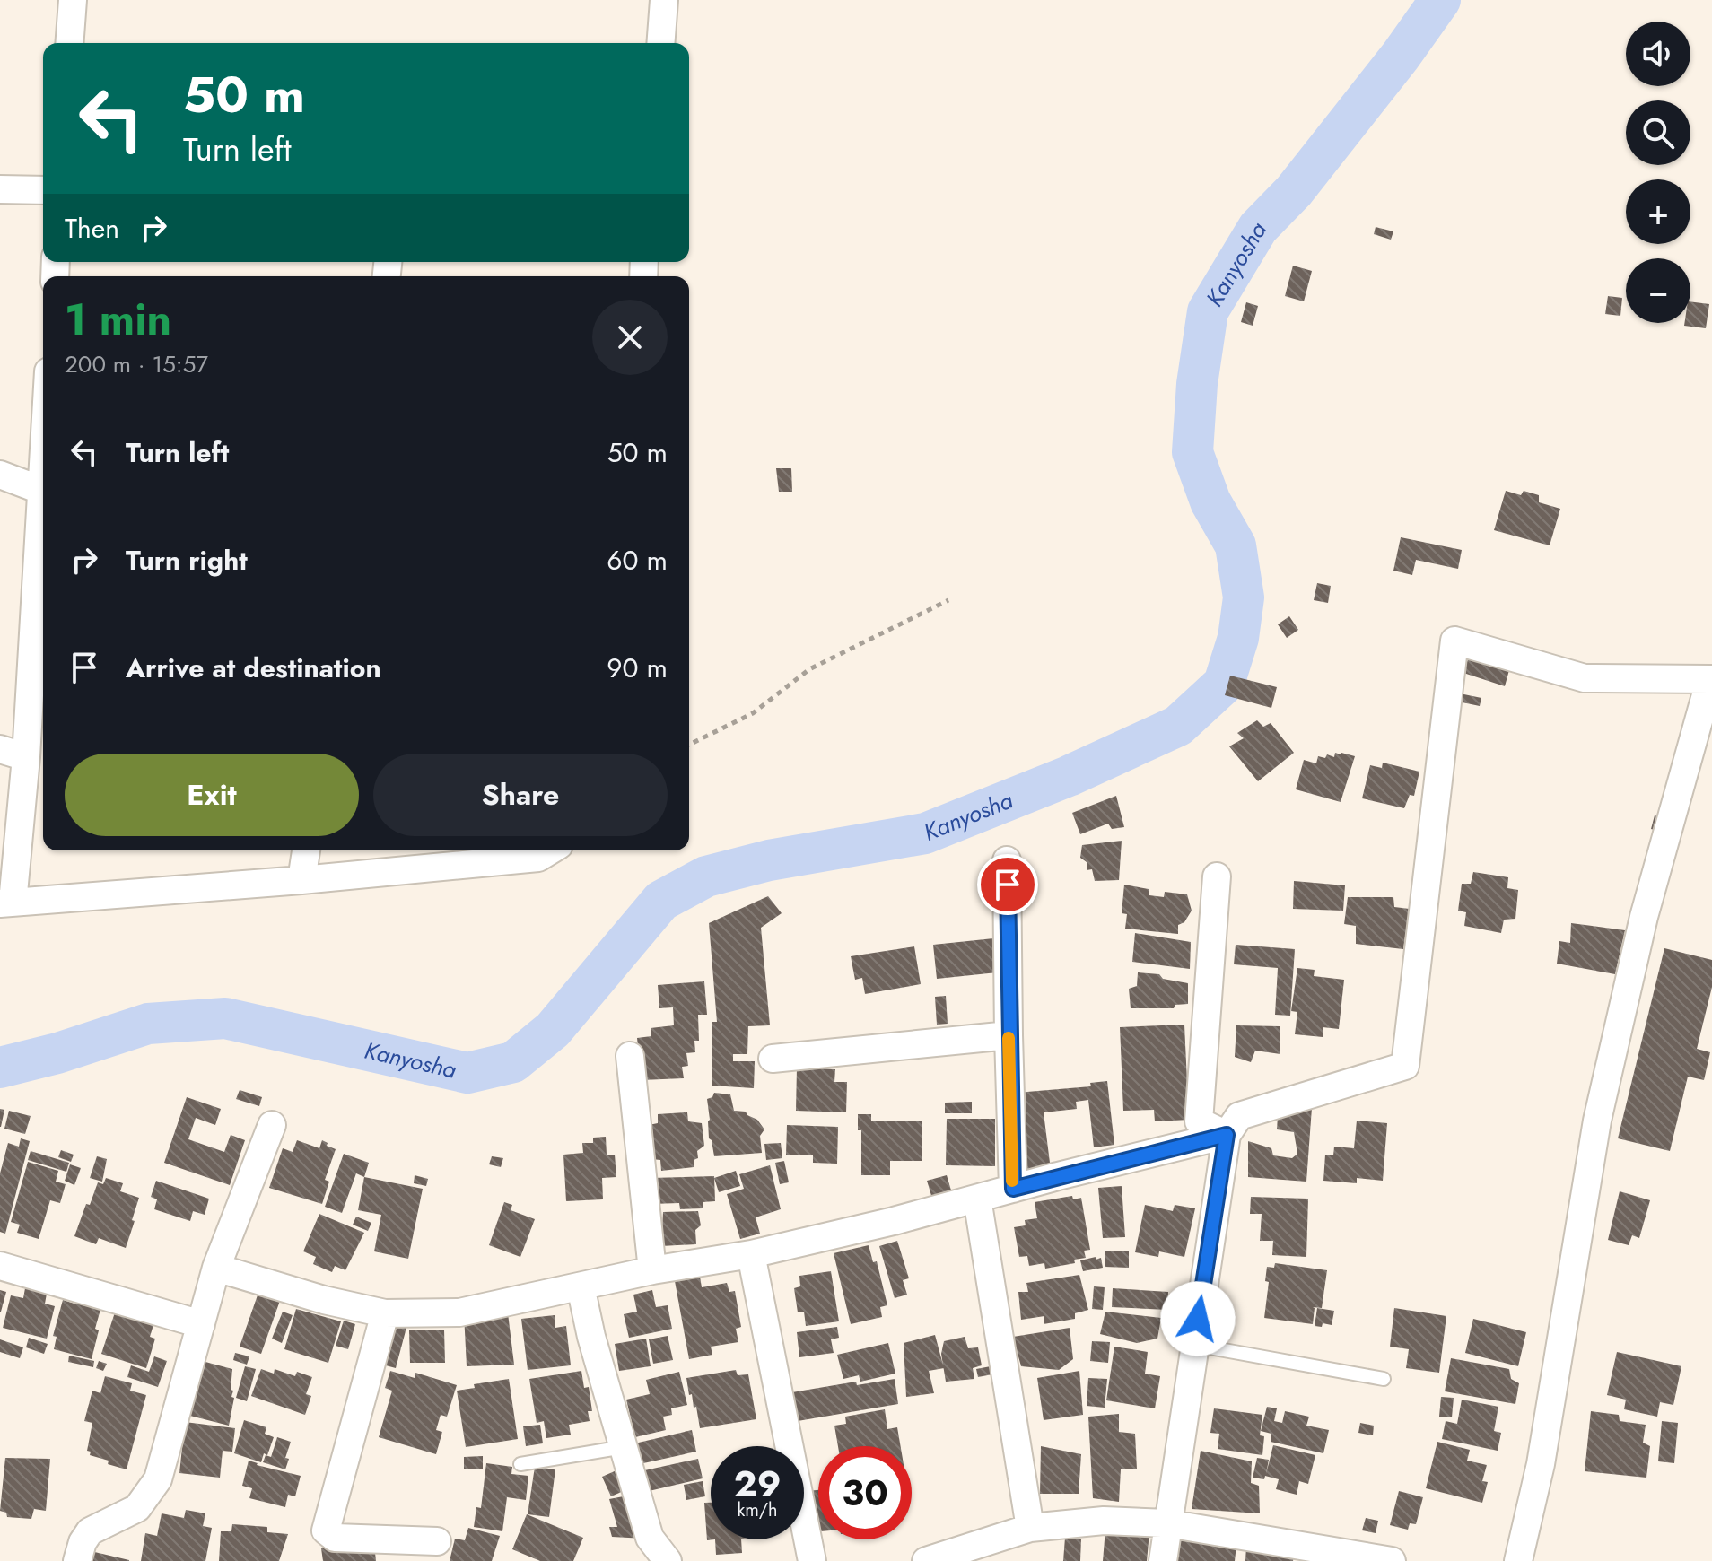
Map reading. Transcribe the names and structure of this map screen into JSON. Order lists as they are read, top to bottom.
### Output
{
  "water": ["Kanyosha"],
  "page": {
    "map_buttons": ["+", "−"],
    "turn": ["50 m", "Turn left"],
    "then": "Then",
    "heading": ["1 min", "200 m · 15:57"],
    "list": [
      {
        "name": "Turn left",
        "value": "50 m"
      },
      {
        "name": "Turn right",
        "value": "60 m"
      },
      {
        "name": "Arrive at destination",
        "value": "90 m"
      }
    ],
    "buttons": ["Exit", "Share"],
    "speed": "29 km/h",
    "limit": "30"
  }
}
